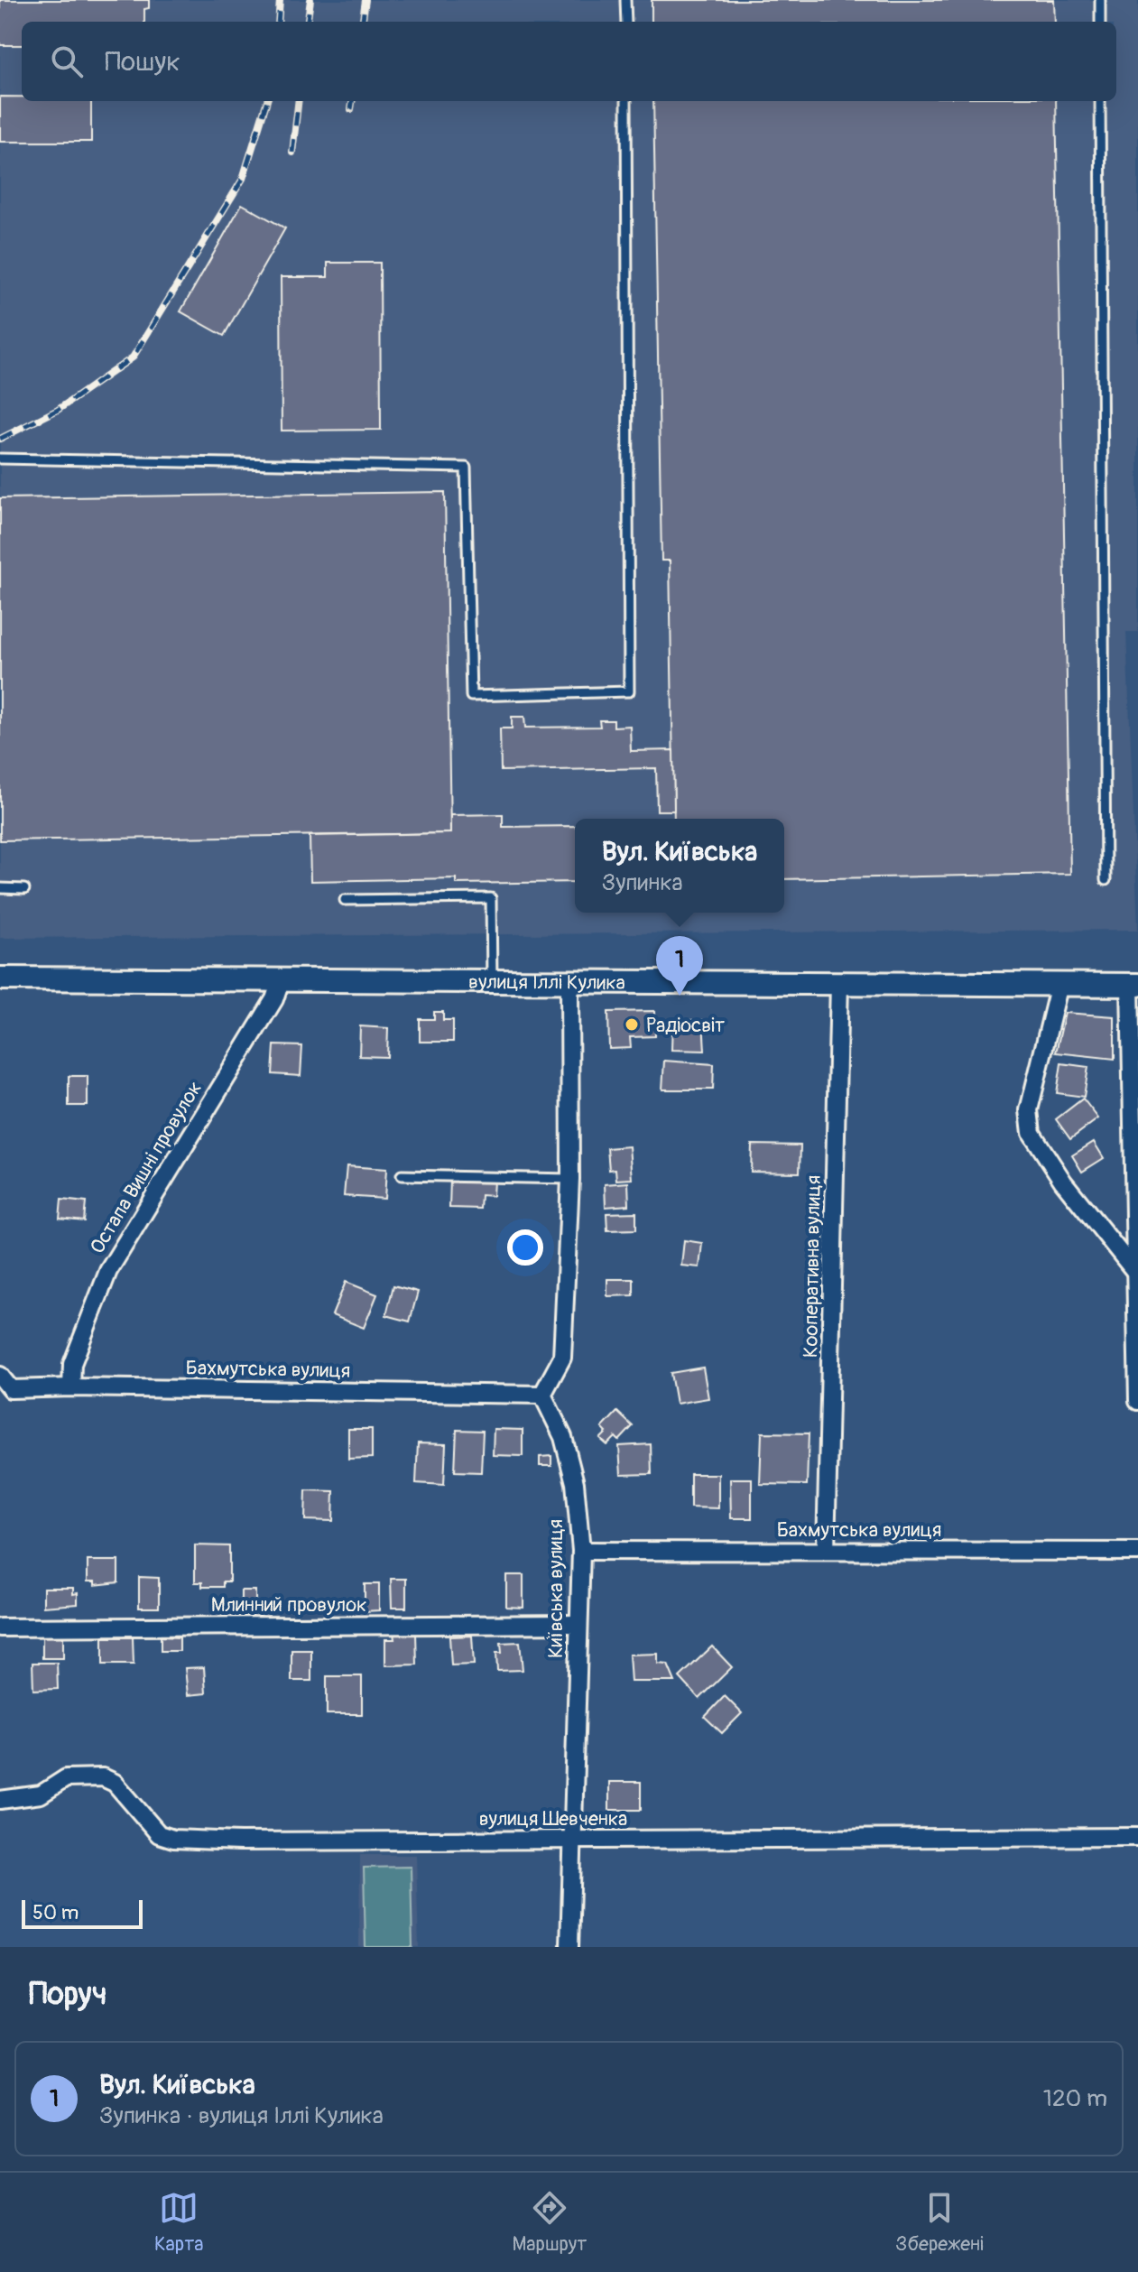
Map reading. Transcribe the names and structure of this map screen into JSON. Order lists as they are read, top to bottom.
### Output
{
  "streets": {
    "street": [
      "вулиця Іллі Кулика",
      "Остапа Вишні провулок",
      "Кооперативна вулиця",
      "Бахмутська вулиця",
      "Київська вулиця",
      "Млинний провулок",
      "вулиця Шевченка"
    ]
  },
  "crossings": [
    ["вулиця Іллі Кулика", "Остапа Вишні провулок"],
    ["вулиця Іллі Кулика", "Кооперативна вулиця"],
    ["Остапа Вишні провулок", "Бахмутська вулиця"],
    ["Кооперативна вулиця", "Бахмутська вулиця"],
    ["Бахмутська вулиця", "Київська вулиця"],
    ["Київська вулиця", "Млинний провулок"],
    ["Київська вулиця", "вулиця Шевченка"]
  ],
  "places": ["Радіосвіт"],
  "scale_bar": "50 m",
  "page": {
    "search": "Пошук",
    "popup": ["Вул. Київська", "Зупинка"],
    "pins": "1",
    "scale": "50 m",
    "heading": "Поруч",
    "list": [
      {
        "mark": "1",
        "name": "Вул. Київська",
        "note": "Зупинка · вулиця Іллі Кулика",
        "value": "120 m"
      }
    ],
    "nav": ["Карта", "Маршрут", "Збережені"]
  }
}
